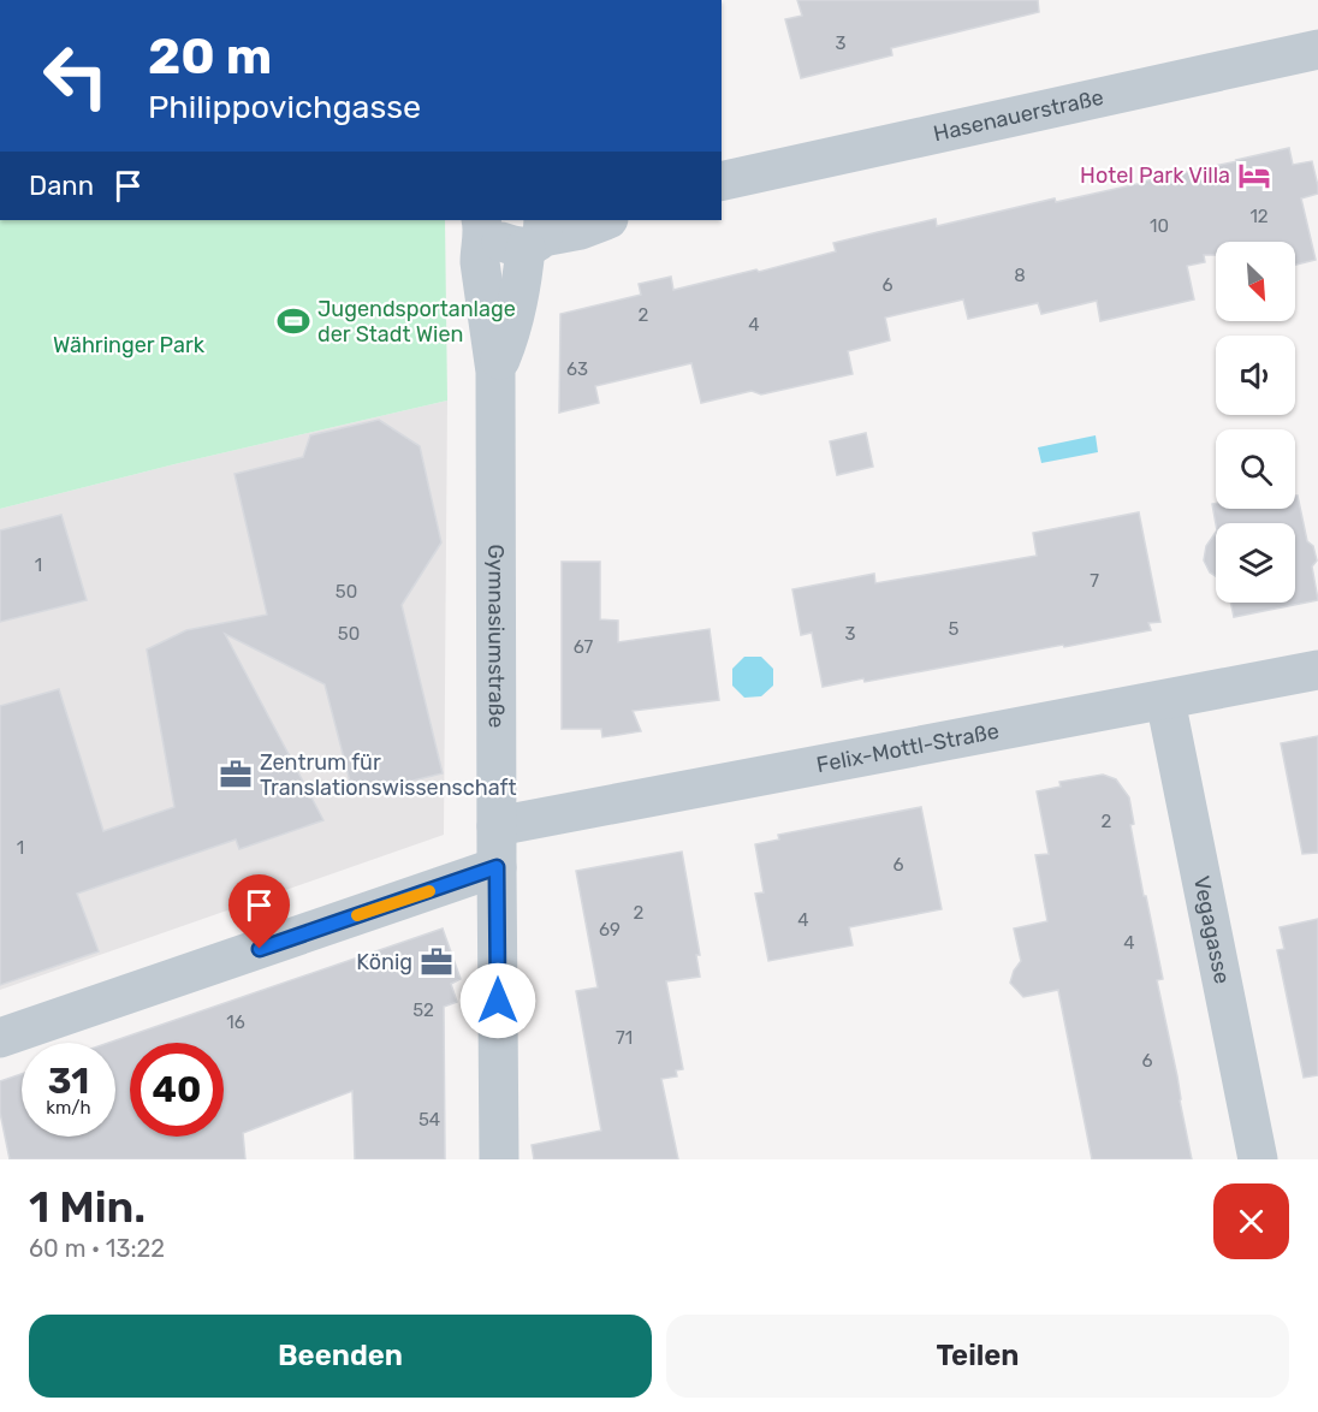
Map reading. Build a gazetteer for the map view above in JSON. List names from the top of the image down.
{
  "streets": {
    "street": [
      "Hasenauerstraße",
      "Gymnasiumstraße",
      "Felix-Mottl-Straße",
      "Vegagasse"
    ]
  },
  "crossings": [
    ["Gymnasiumstraße", "Felix-Mottl-Straße"],
    ["Felix-Mottl-Straße", "Vegagasse"]
  ],
  "parks": ["Währinger Park"],
  "places": {
    "hotel": ["Hotel Park Villa"],
    "sports": ["Jugendsportanlage der Stadt Wien"],
    "office": ["Zentrum für Translationswissenschaft", "König"]
  },
  "house_numbers": [
    "3",
    "12",
    "10",
    "8",
    "6",
    "2",
    "4",
    "63",
    "1",
    "7",
    "50",
    "5",
    "50",
    "3",
    "67",
    "2",
    "1",
    "6",
    "2",
    "4",
    "69",
    "4",
    "52",
    "16",
    "71",
    "6",
    "54"
  ],
  "north": "bottom right",
  "page": {
    "turn": ["20 m", "Philippovichgasse"],
    "then": "Dann",
    "speed": "31 km/h",
    "limit": "40",
    "heading": ["1 Min.", "60 m · 13:22"],
    "buttons": ["Beenden", "Teilen"]
  }
}
